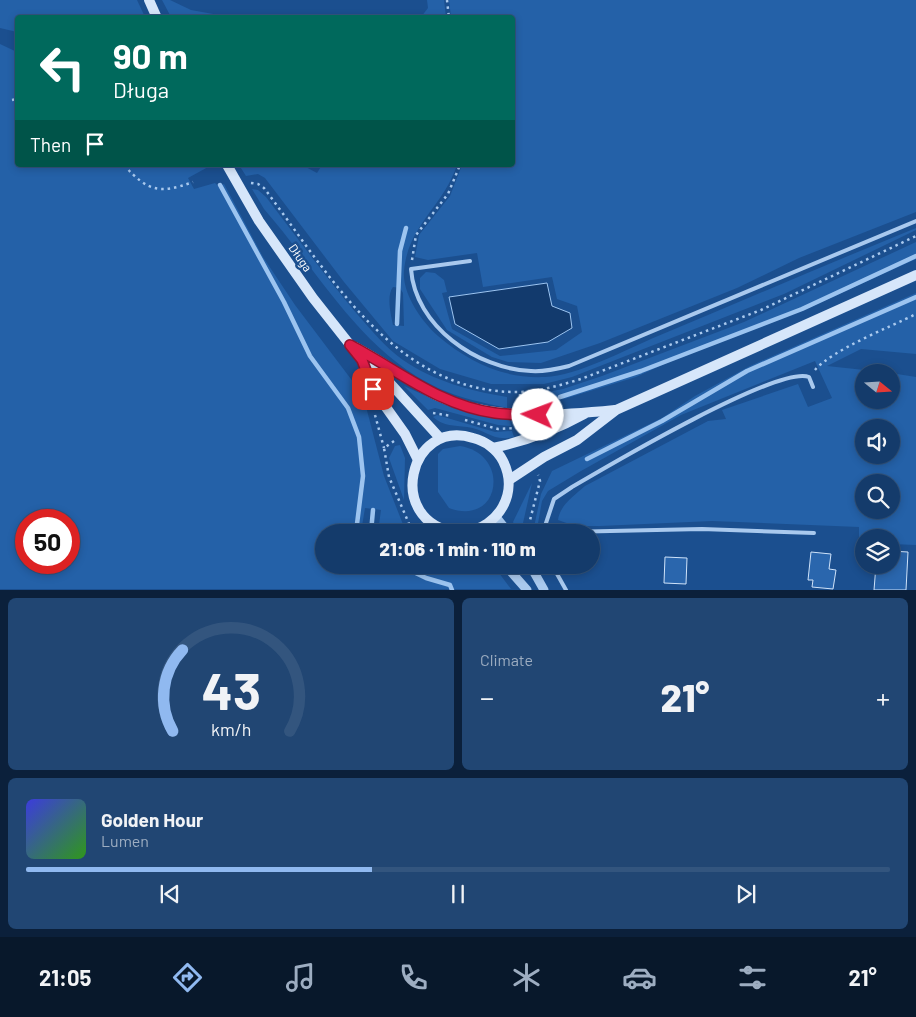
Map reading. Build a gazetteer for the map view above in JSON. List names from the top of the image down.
{
  "streets": {
    "main road": ["Długa"]
  },
  "north": "right",
  "page": {
    "turn": ["90 m", "Długa"],
    "then": "Then",
    "limit": "50",
    "trip": "21:06 · 1 min · 110 m",
    "tile": "Climate",
    "heat": ["−", "21°", "+"],
    "song": ["Golden Hour", "Lumen"],
    "tabs": ["21:05", "21°"],
    "gauge": ["43", "km/h"]
  }
}
